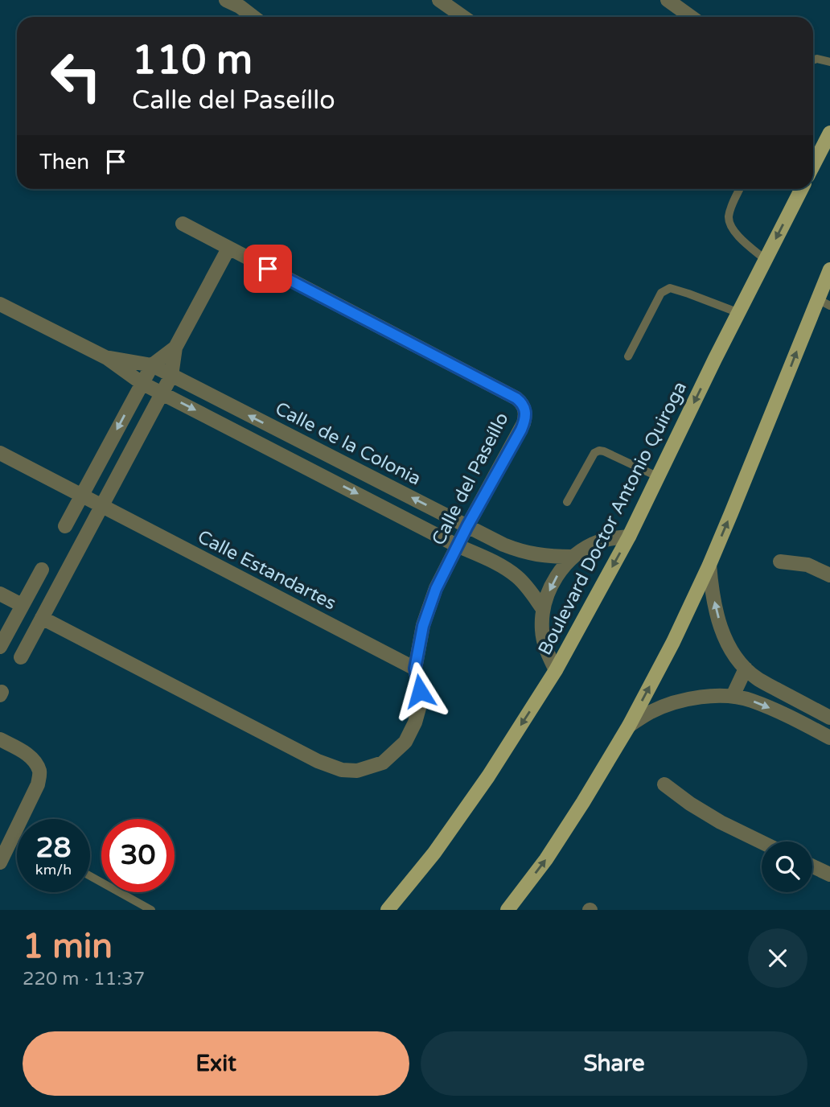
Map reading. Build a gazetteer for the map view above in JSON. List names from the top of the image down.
{
  "streets": {
    "main road": ["Boulevard Doctor Antonio Quiroga"],
    "street": ["Calle de la Colonia", "Calle del Paseíllo", "Calle Estandartes"]
  },
  "crossings": [
    ["Calle de la Colonia", "Calle del Paseíllo"],
    ["Calle del Paseíllo", "Calle Estandartes"]
  ],
  "page": {
    "turn": ["110 m", "Calle del Paseíllo"],
    "then": "Then",
    "speed": "28 km/h",
    "limit": "30",
    "heading": ["1 min", "220 m · 11:37"],
    "buttons": ["Exit", "Share"]
  }
}
